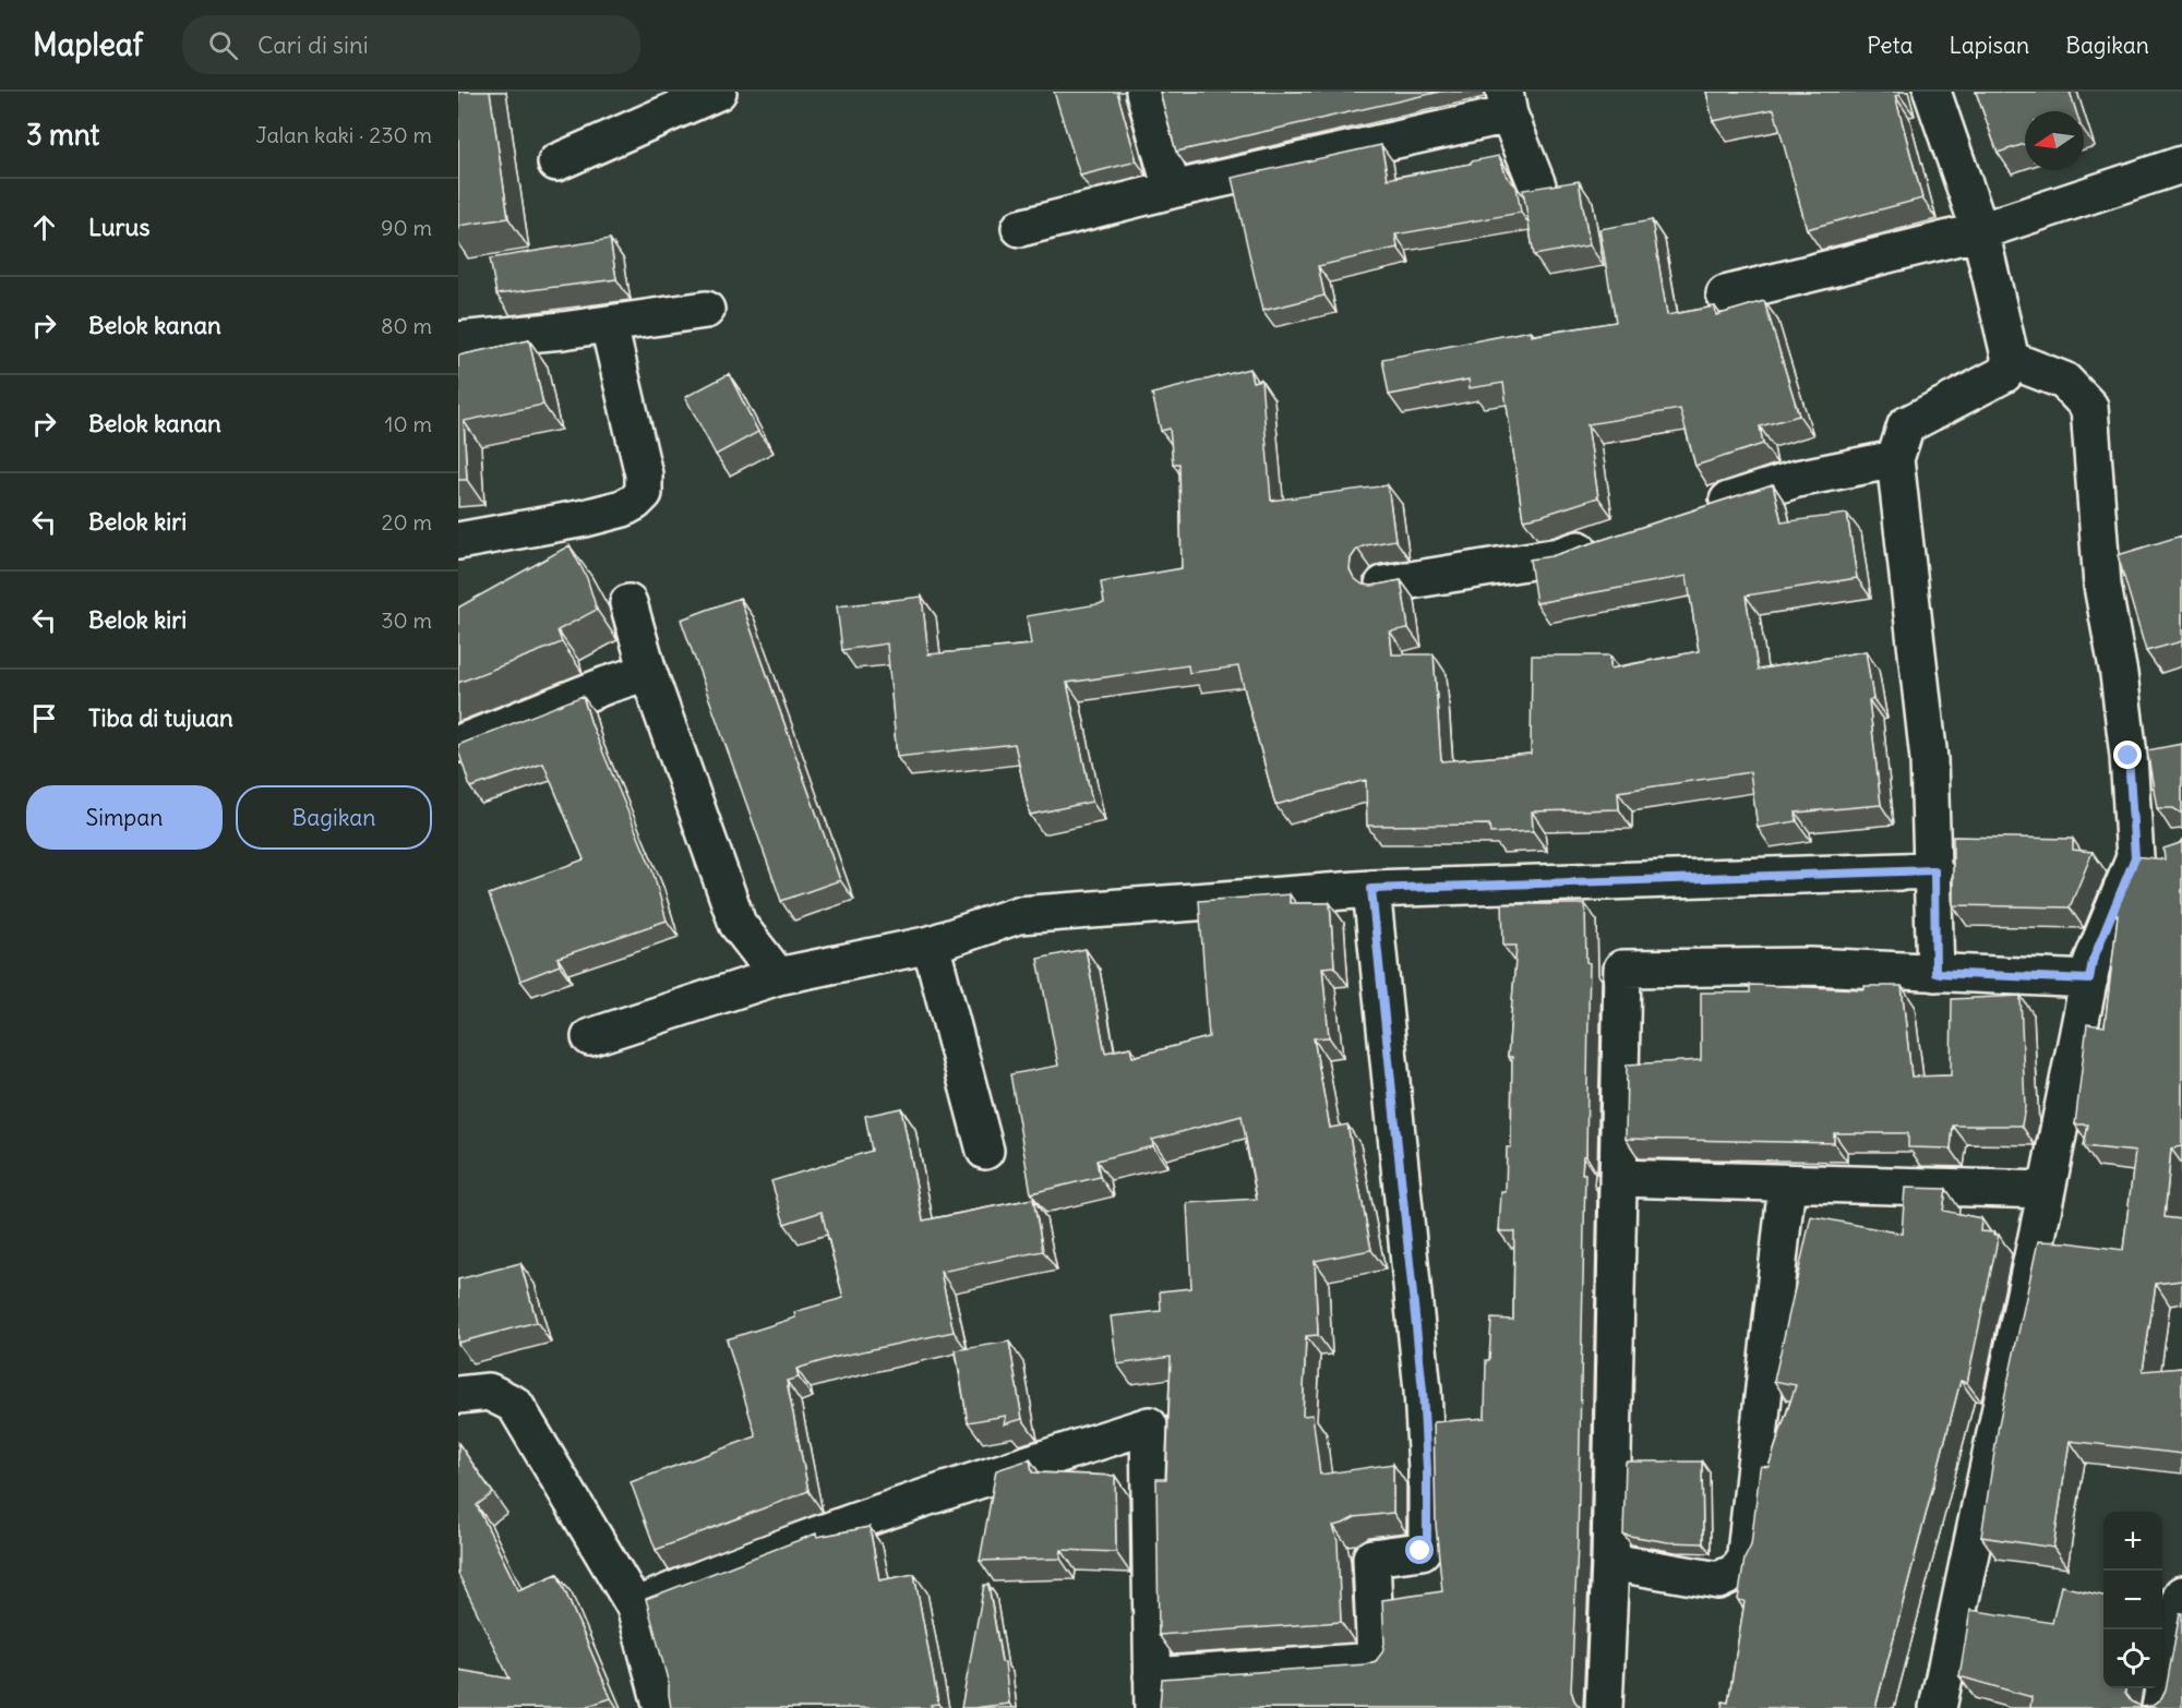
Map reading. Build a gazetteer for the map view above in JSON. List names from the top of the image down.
{
  "north": "left",
  "page": {
    "header": "Mapleaf",
    "search": "Cari di sini",
    "nav": ["Peta", "Lapisan", "Bagikan"],
    "heading": ["3 mnt", "Jalan kaki · 230 m"],
    "list": [
      ["Lurus", "90 m"],
      ["Belok kanan", "80 m"],
      ["Belok kanan", "10 m"],
      ["Belok kiri", "20 m"],
      ["Belok kiri", "30 m"],
      "Tiba di tujuan"
    ],
    "buttons": ["Simpan", "Bagikan"],
    "map_buttons": ["+", "−"]
  }
}
